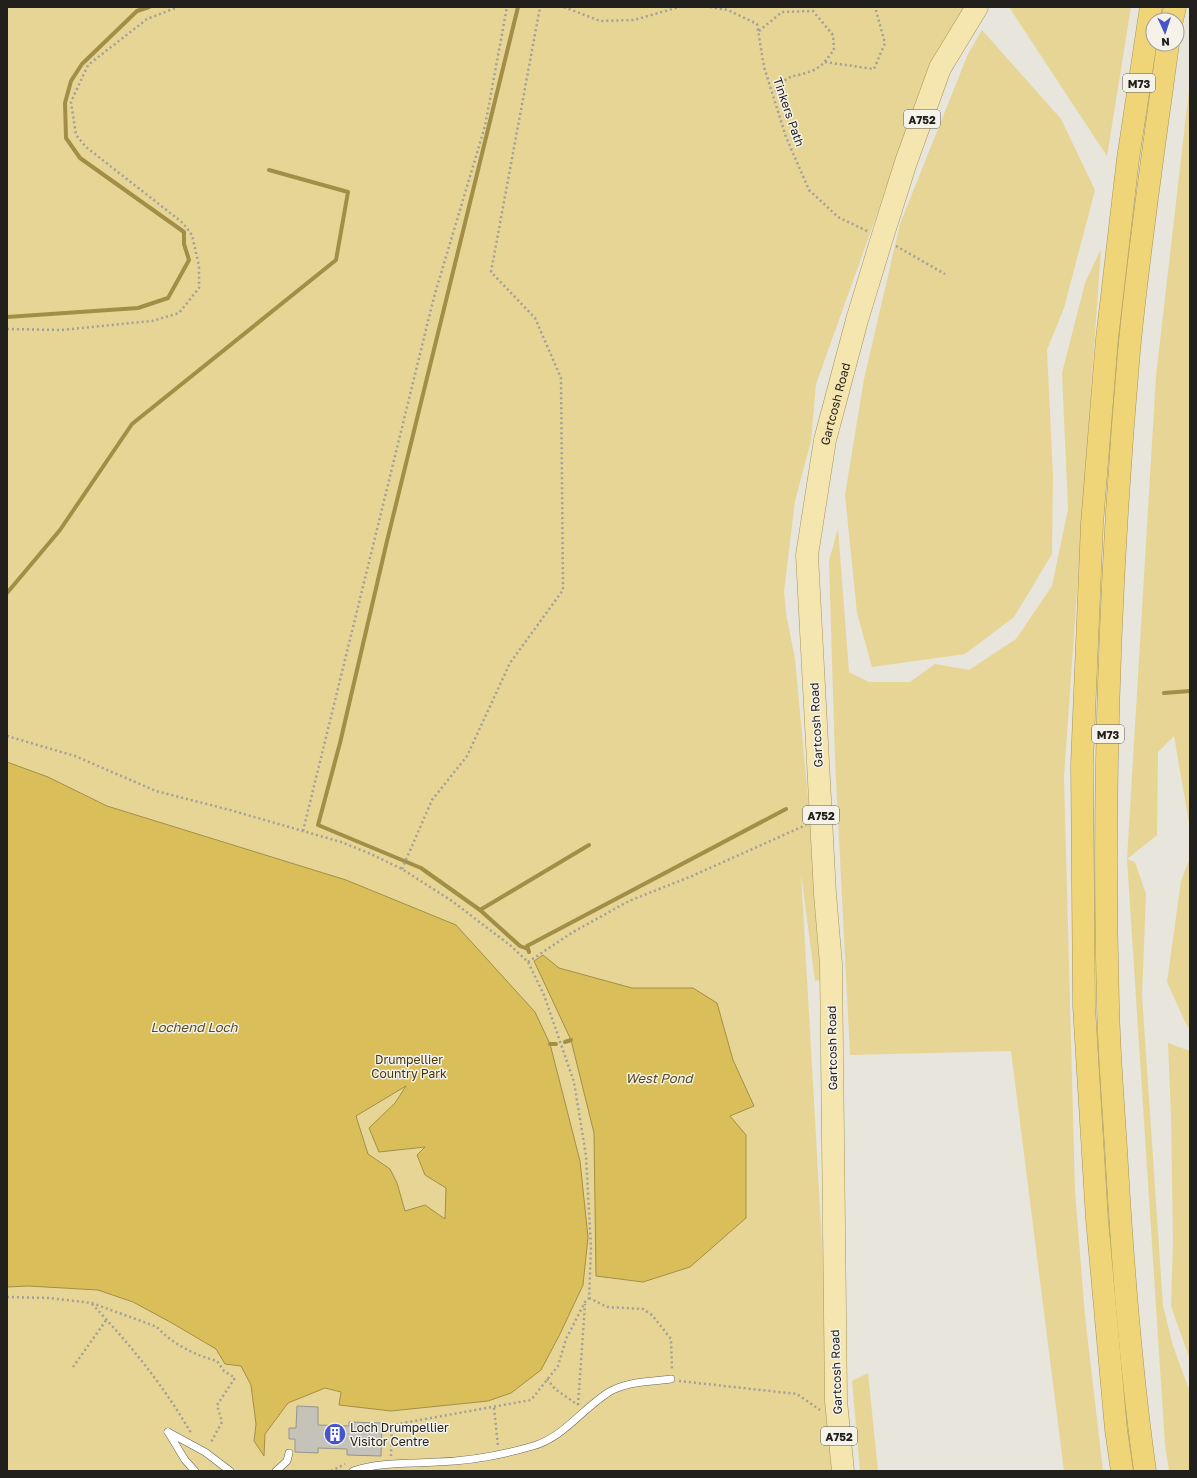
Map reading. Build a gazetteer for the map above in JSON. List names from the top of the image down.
{
  "streets": {
    "highway": ["M73"],
    "main road": ["A752", "Gartcosh Road"],
    "path": ["Tinkers Path"]
  },
  "water": ["Lochend Loch", "West Pond"],
  "parks": ["Drumpellier Country Park"],
  "places": {
    "building": ["Loch Drumpellier Visitor Centre"]
  },
  "north": "bottom"
}
